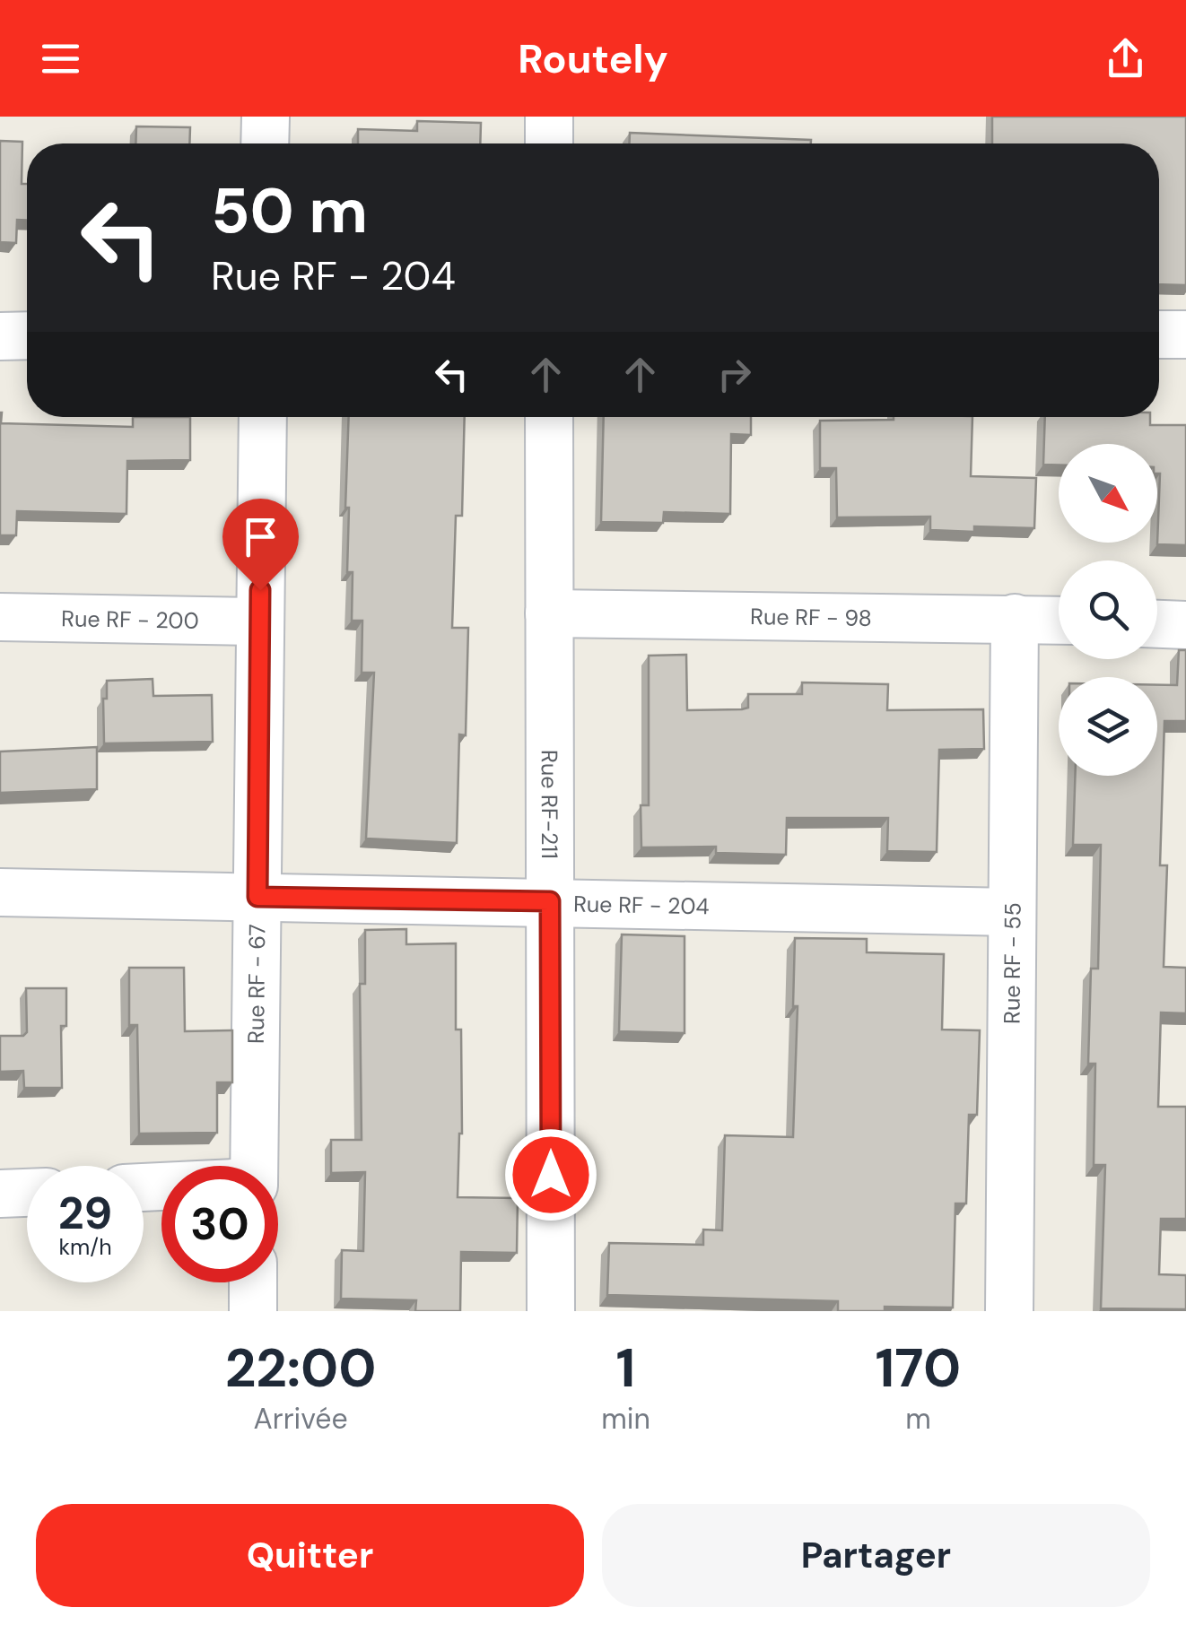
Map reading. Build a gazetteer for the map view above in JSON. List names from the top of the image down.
{
  "streets": {
    "street": [
      "Rue RF - 98",
      "Rue RF - 200",
      "Rue RF-211",
      "Rue RF - 204",
      "Rue RF - 55",
      "Rue RF - 67"
    ]
  },
  "crossings": [
    ["Rue RF - 98", "Rue RF-211"],
    ["Rue RF - 98", "Rue RF - 55"],
    ["Rue RF - 200", "Rue RF - 67"],
    ["Rue RF-211", "Rue RF - 204"],
    ["Rue RF - 204", "Rue RF - 55"],
    ["Rue RF - 204", "Rue RF - 67"]
  ],
  "north": "bottom right",
  "page": {
    "header": "Routely",
    "turn": ["50 m", "Rue RF - 204"],
    "speed": "29 km/h",
    "limit": "30",
    "eta": [
      "22:00",
      "Arrivée",
      "1",
      "min",
      "170",
      "m"
    ],
    "buttons": ["Quitter", "Partager"]
  }
}
